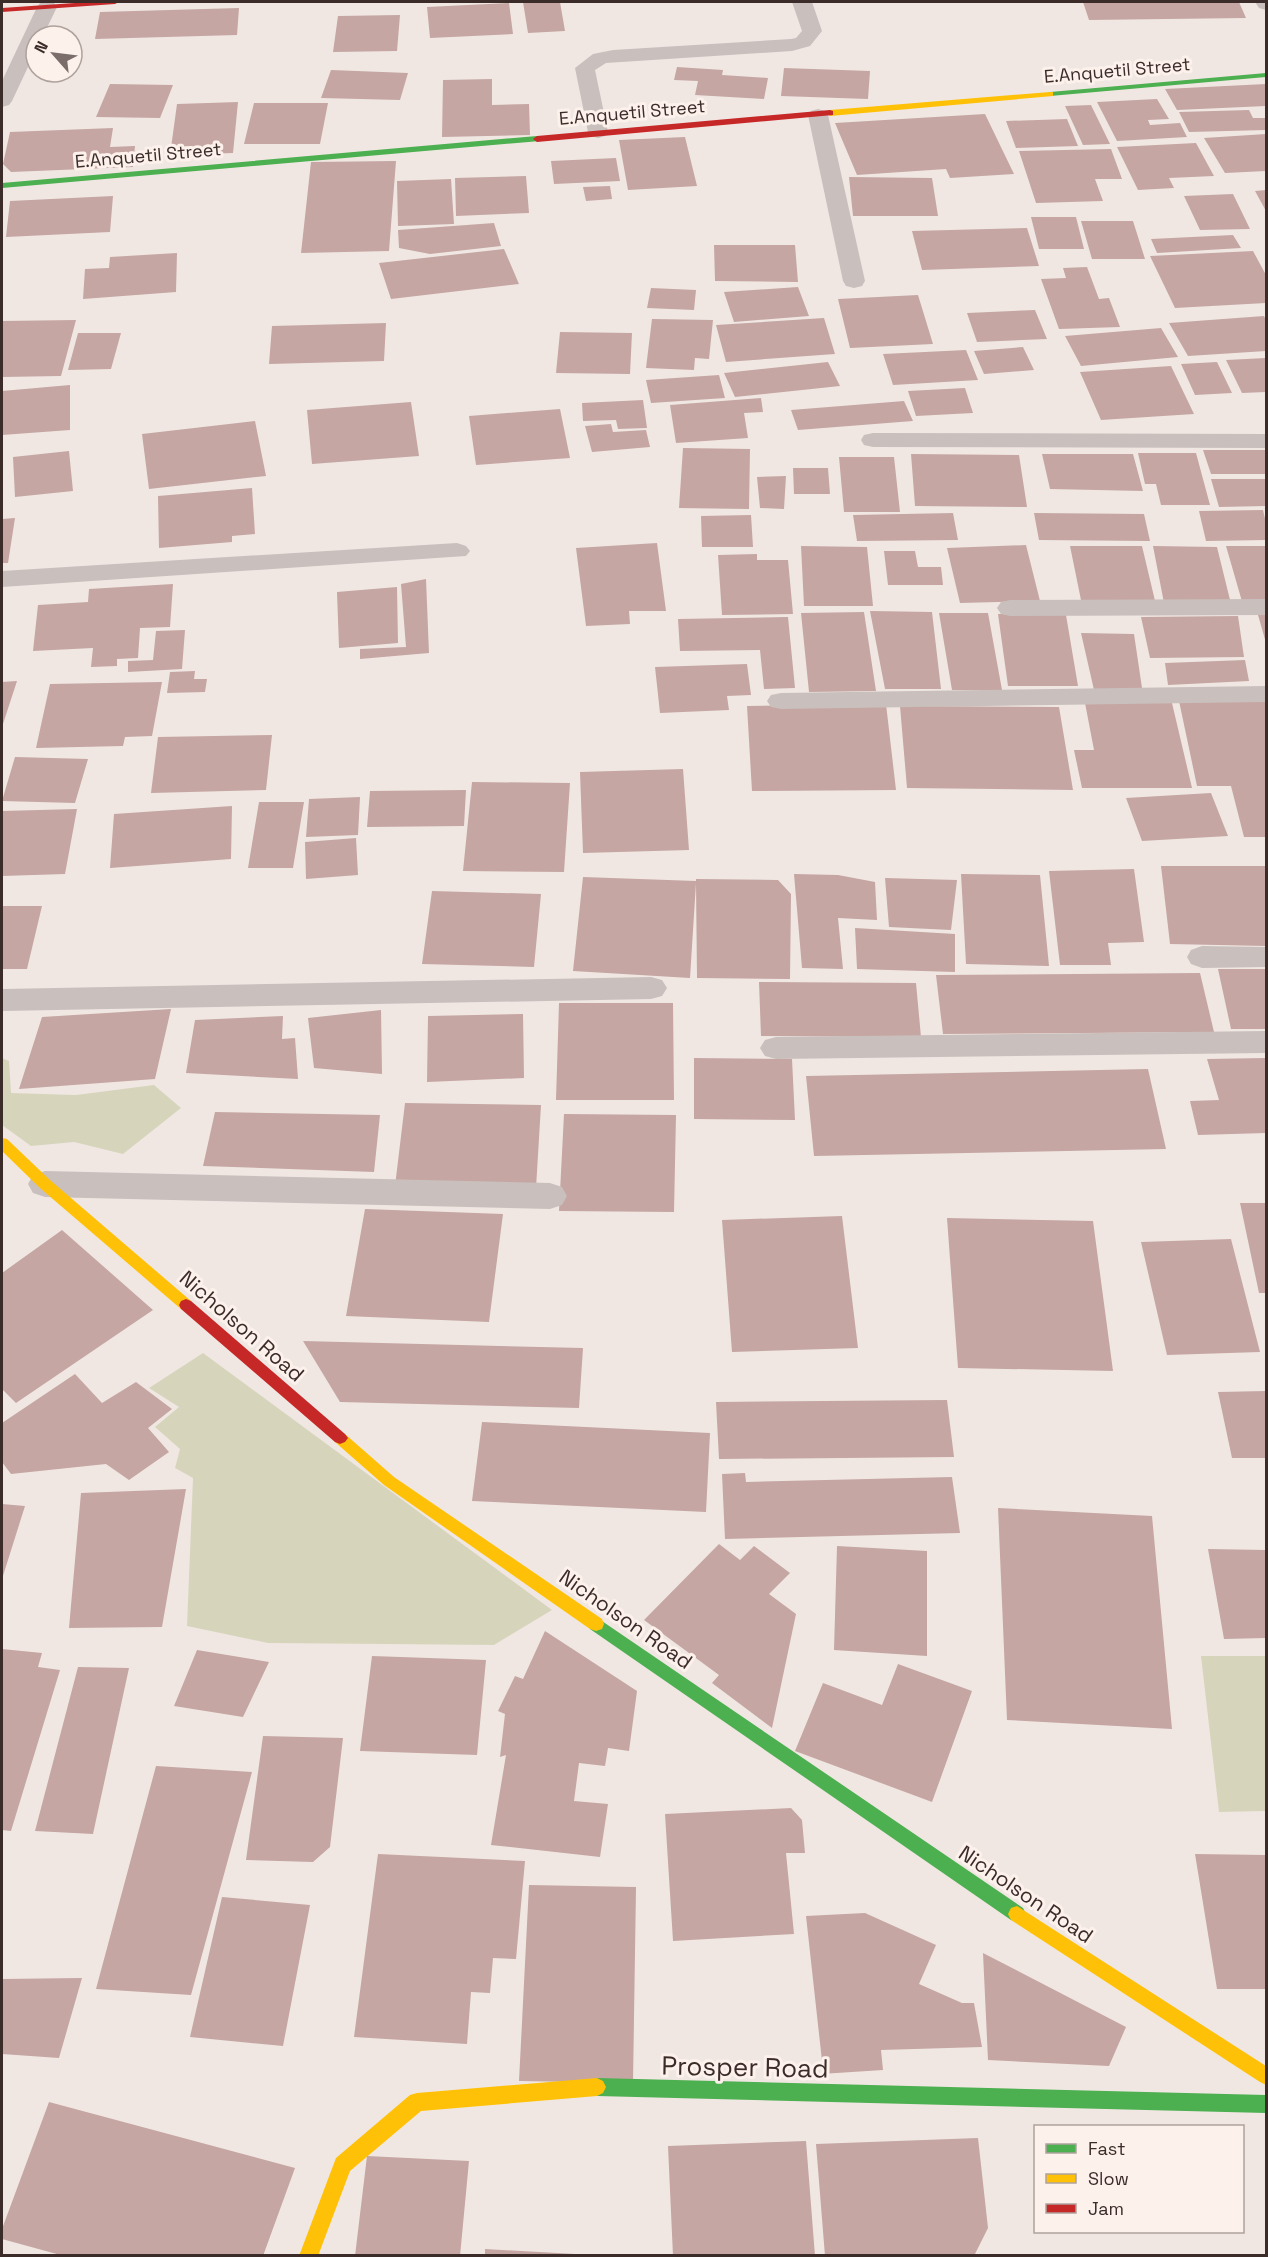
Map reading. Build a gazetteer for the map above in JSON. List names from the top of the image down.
{
  "streets": {
    "street": ["E.Anquetil Street", "Nicholson Road", "Prosper Road"]
  },
  "legend": ["Fast", "Slow", "Jam"],
  "north": "top left"
}
